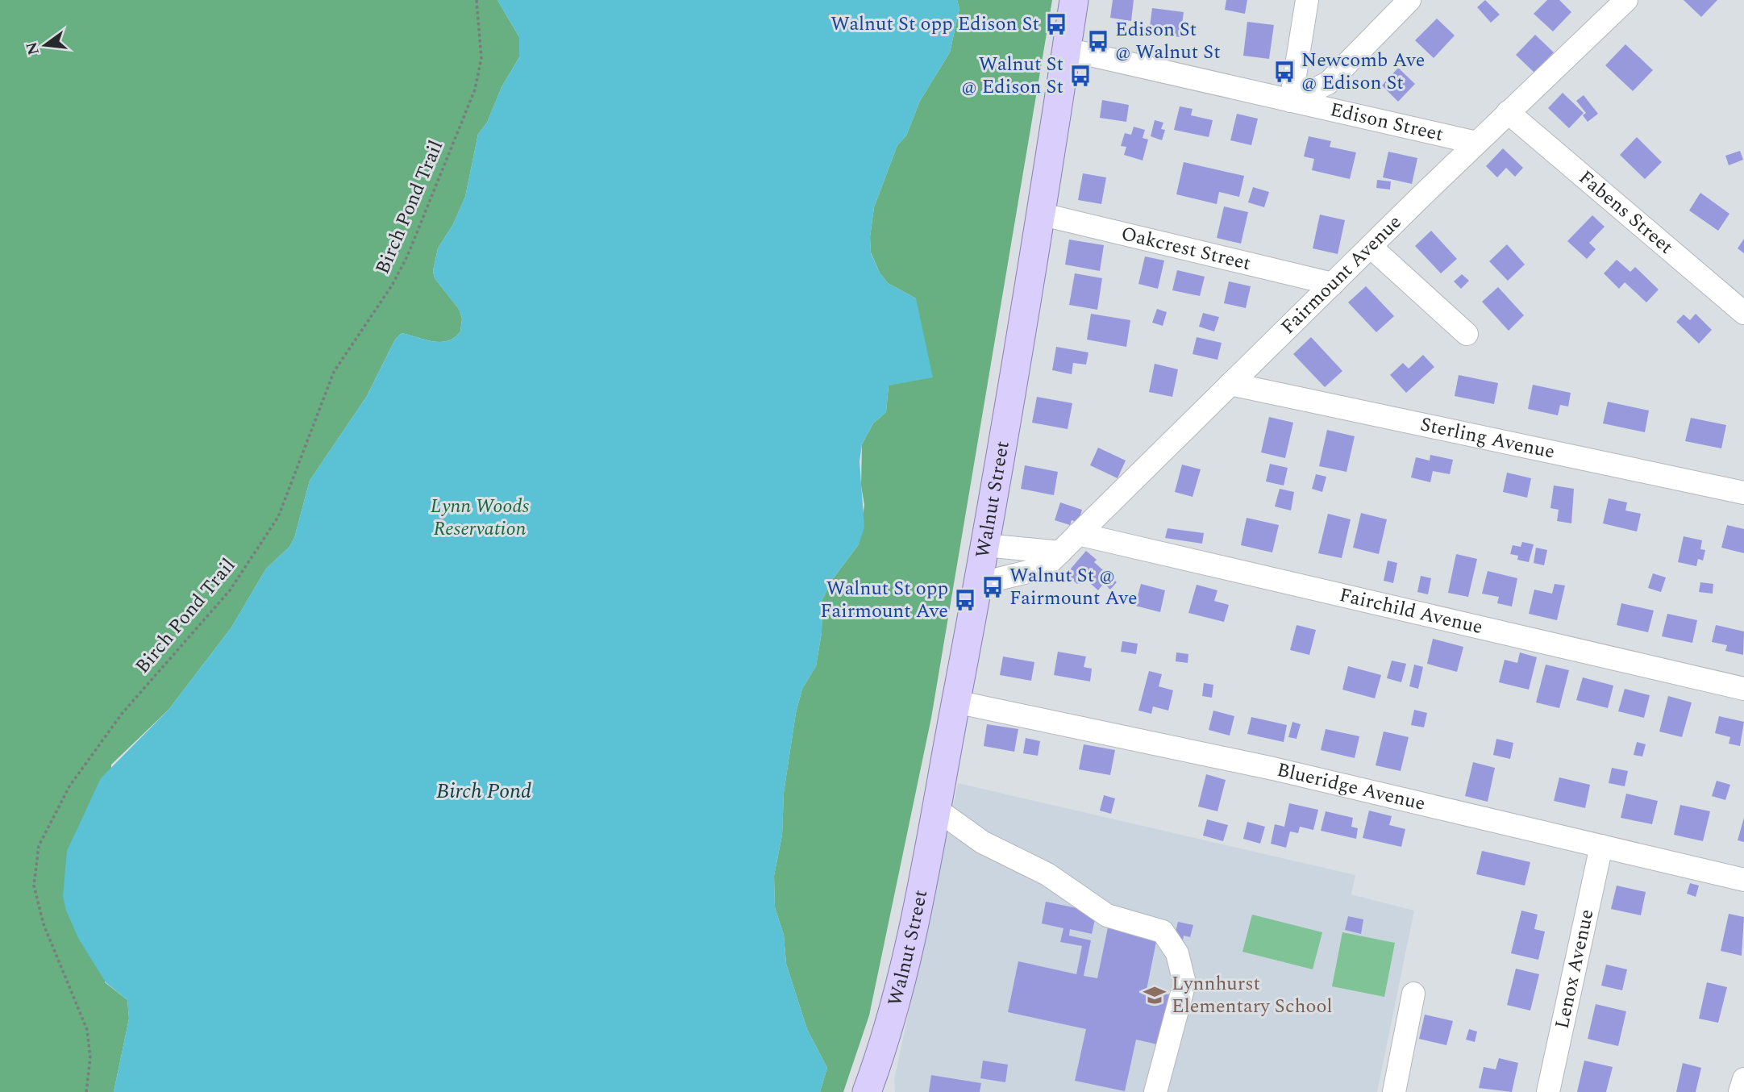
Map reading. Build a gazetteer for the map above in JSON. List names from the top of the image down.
{
  "streets": {
    "main road": ["Walnut Street"],
    "street": [
      "Edison Street",
      "Fabens Street",
      "Oakcrest Street",
      "Fairmount Avenue",
      "Sterling Avenue",
      "Fairchild Avenue",
      "Blueridge Avenue",
      "Lenox Avenue"
    ],
    "path": ["Birch Pond Trail"]
  },
  "crossings": [
    ["Edison Street", "Fairmount Avenue"],
    ["Edison Street", "Walnut Street"],
    ["Fabens Street", "Fairmount Avenue"],
    ["Oakcrest Street", "Fairmount Avenue"],
    ["Oakcrest Street", "Walnut Street"],
    ["Fairmount Avenue", "Sterling Avenue"],
    ["Fairmount Avenue", "Walnut Street"],
    ["Fairmount Avenue", "Fairchild Avenue"],
    ["Walnut Street", "Blueridge Avenue"],
    ["Blueridge Avenue", "Lenox Avenue"]
  ],
  "water": ["Birch Pond"],
  "parks": ["Lynn Woods Reservation"],
  "places": {
    "bus stop": [
      "Walnut St opp Edison St",
      "Edison St @ Walnut St",
      "Newcomb Ave @ Edison St",
      "Walnut St @ Edison St",
      "Walnut St @ Fairmount Ave",
      "Walnut St opp Fairmount Ave"
    ],
    "school or university": ["Lynnhurst Elementary School"]
  },
  "north": "left"
}
